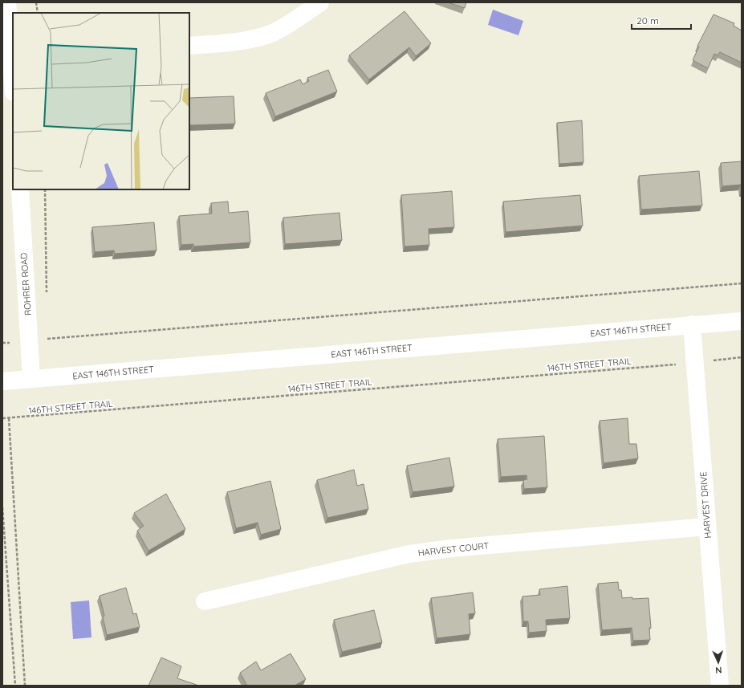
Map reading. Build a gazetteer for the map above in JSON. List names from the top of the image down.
{
  "streets": {
    "street": [
      "ROHRER ROAD",
      "EAST 146TH STREET",
      "HARVEST DRIVE",
      "HARVEST COURT"
    ],
    "path": ["146TH STREET TRAIL"]
  },
  "crossings": [
    ["ROHRER ROAD", "EAST 146TH STREET"],
    ["EAST 146TH STREET", "HARVEST DRIVE"],
    ["HARVEST DRIVE", "HARVEST COURT"]
  ],
  "scale_bar": "20 m",
  "north": "bottom"
}
